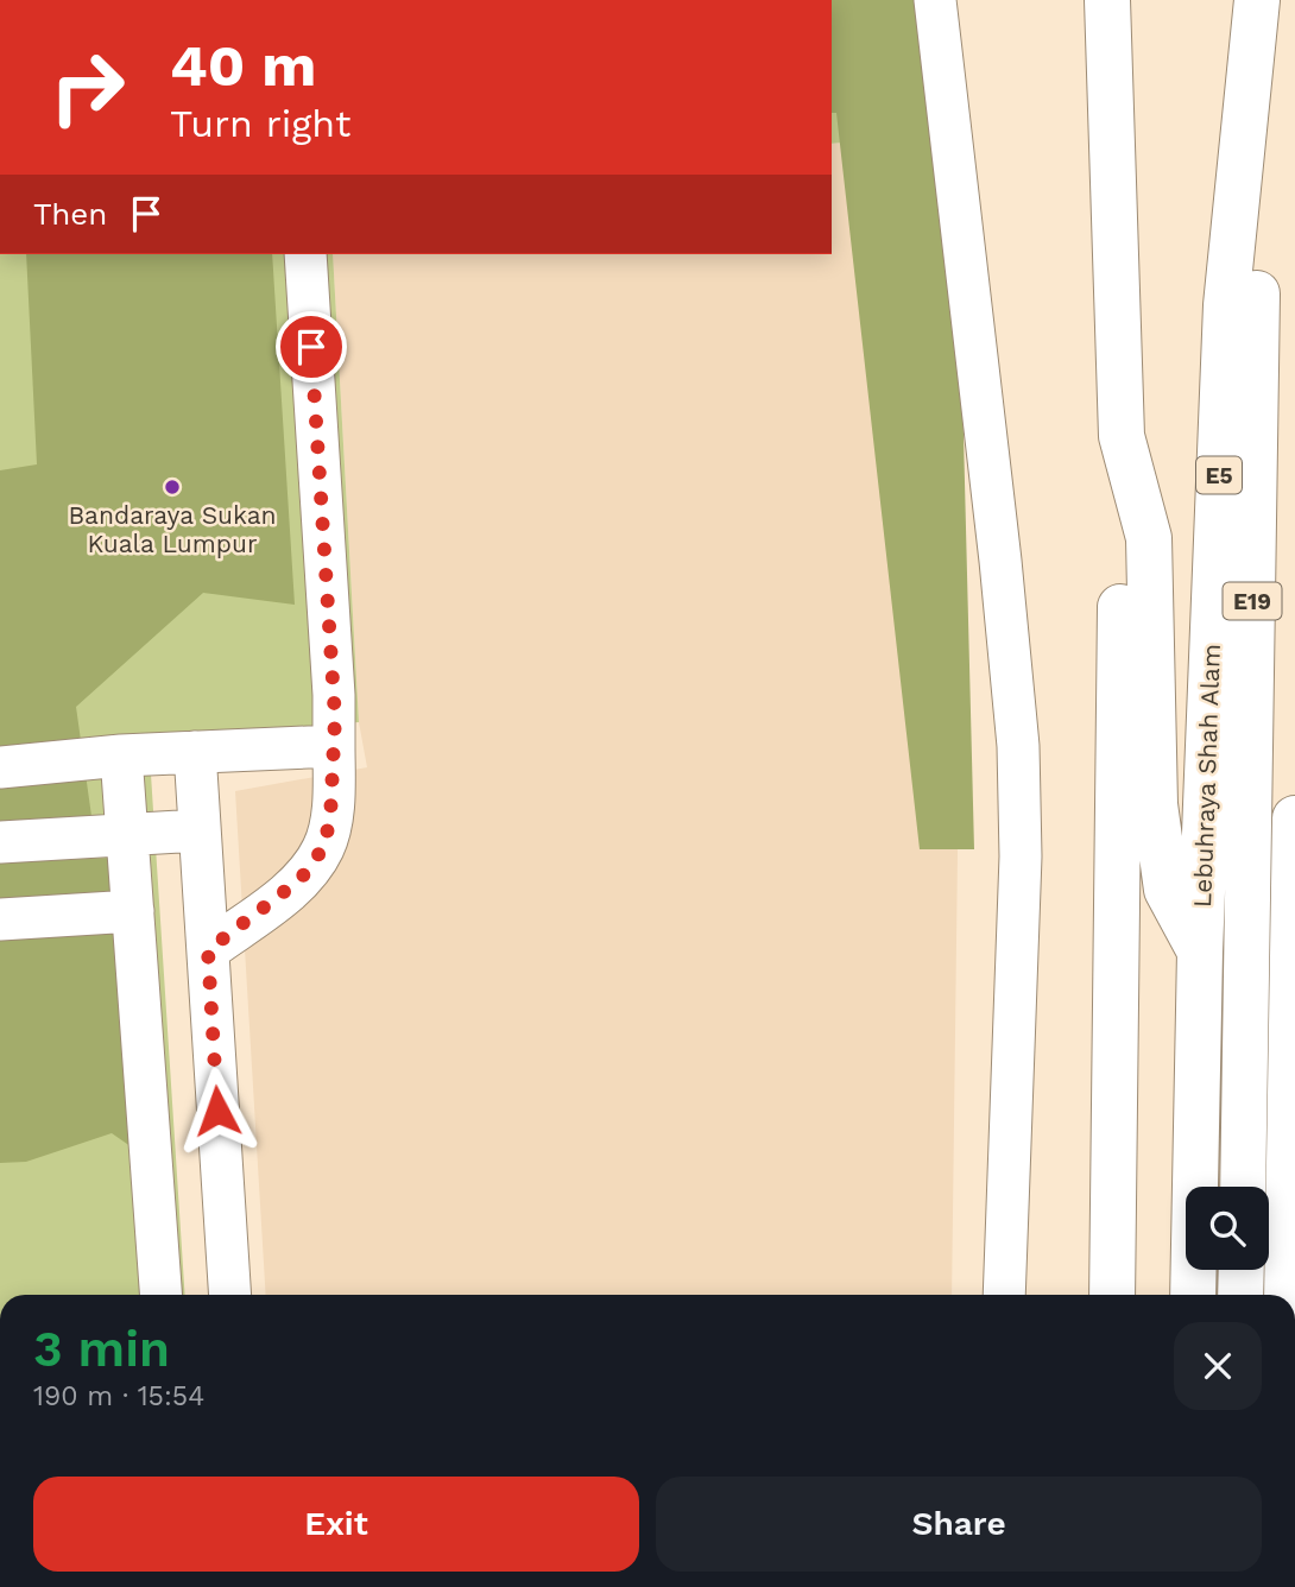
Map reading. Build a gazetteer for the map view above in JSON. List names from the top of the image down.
{
  "streets": {
    "highway": ["E5", "E19", "Lebuhraya Shah Alam"]
  },
  "crossings": [
    ["E19", "Lebuhraya Shah Alam"]
  ],
  "places": ["Bandaraya Sukan Kuala Lumpur"],
  "page": {
    "turn": ["40 m", "Turn right"],
    "then": "Then",
    "heading": ["3 min", "190 m · 15:54"],
    "buttons": ["Exit", "Share"]
  }
}
